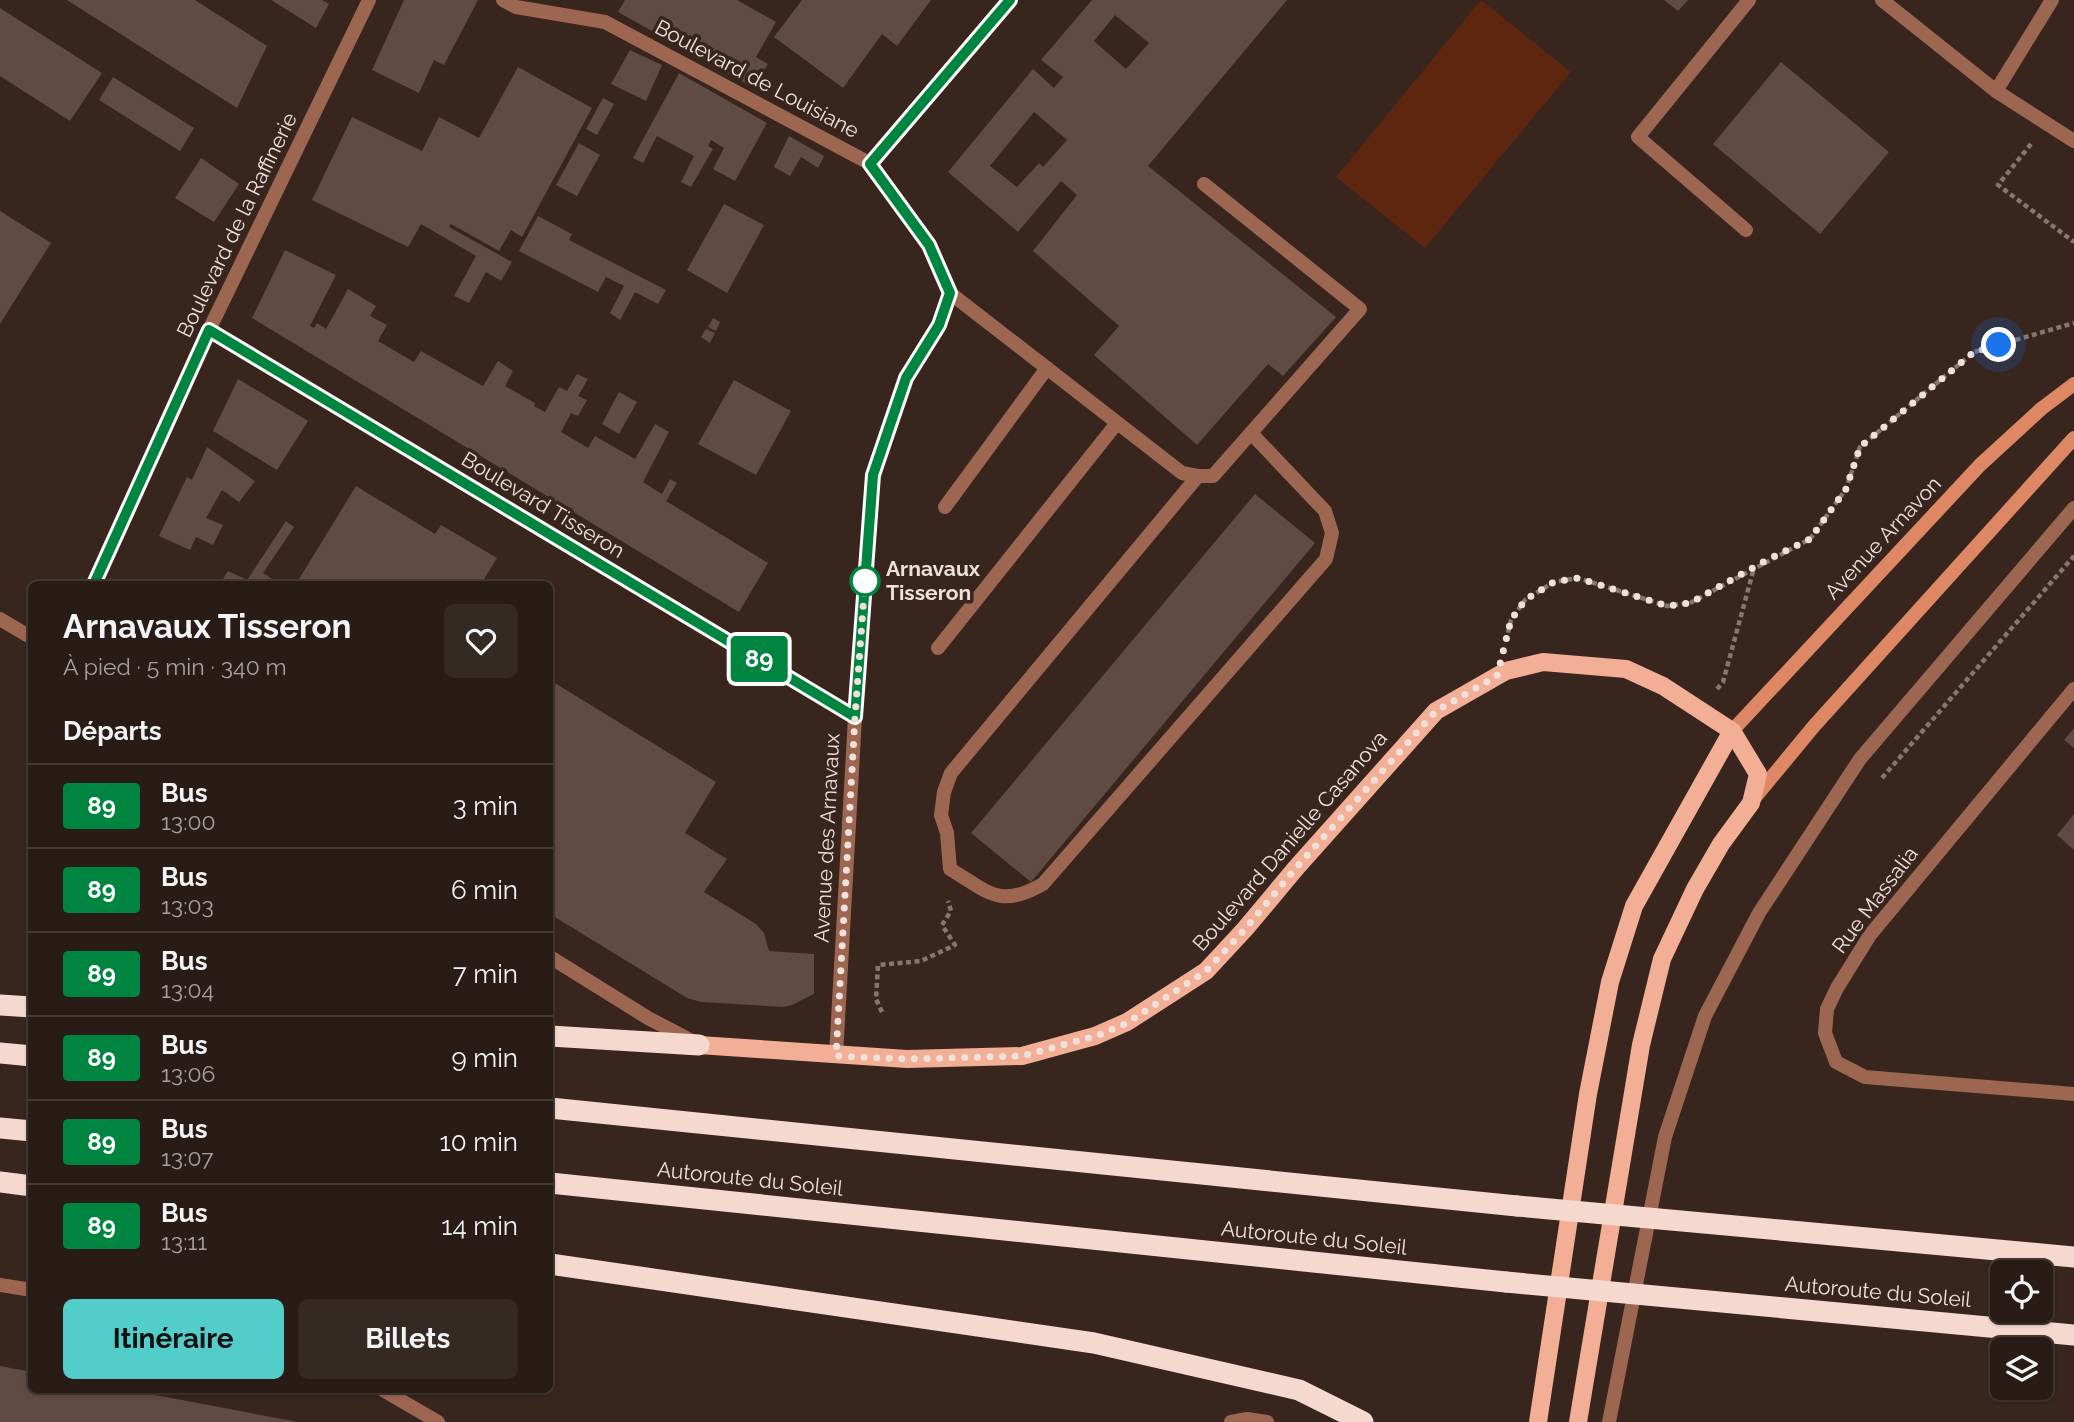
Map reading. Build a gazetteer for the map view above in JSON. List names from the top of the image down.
{
  "streets": {
    "highway": ["Autoroute du Soleil"],
    "main road": ["Avenue Arnavon", "Boulevard Danielle Casanova"],
    "street": [
      "Boulevard de Louisiane",
      "Boulevard de la Raffinerie",
      "Boulevard Tisseron",
      "Avenue des Arnavaux",
      "Rue Massalia"
    ]
  },
  "crossings": [
    ["Boulevard de la Raffinerie", "Boulevard Tisseron"],
    ["Boulevard Tisseron", "Avenue des Arnavaux"],
    ["Avenue Arnavon", "Boulevard Danielle Casanova"],
    ["Avenue des Arnavaux", "Boulevard Danielle Casanova"]
  ],
  "places": ["Arnavaux Tisseron"],
  "lines": ["bus line 89"],
  "page": {
    "on_map": "89",
    "heading": [
      ["Arnavaux Tisseron", "À pied · 5 min · 340 m"],
      "Départs"
    ],
    "list": [
      {
        "mark": "89",
        "name": "Bus",
        "note": "13:00",
        "value": "3 min"
      },
      {
        "mark": "89",
        "name": "Bus",
        "note": "13:03",
        "value": "6 min"
      },
      {
        "mark": "89",
        "name": "Bus",
        "note": "13:04",
        "value": "7 min"
      },
      {
        "mark": "89",
        "name": "Bus",
        "note": "13:06",
        "value": "9 min"
      },
      {
        "mark": "89",
        "name": "Bus",
        "note": "13:07",
        "value": "10 min"
      },
      {
        "mark": "89",
        "name": "Bus",
        "note": "13:11",
        "value": "14 min"
      }
    ],
    "buttons": ["Itinéraire", "Billets"]
  }
}
